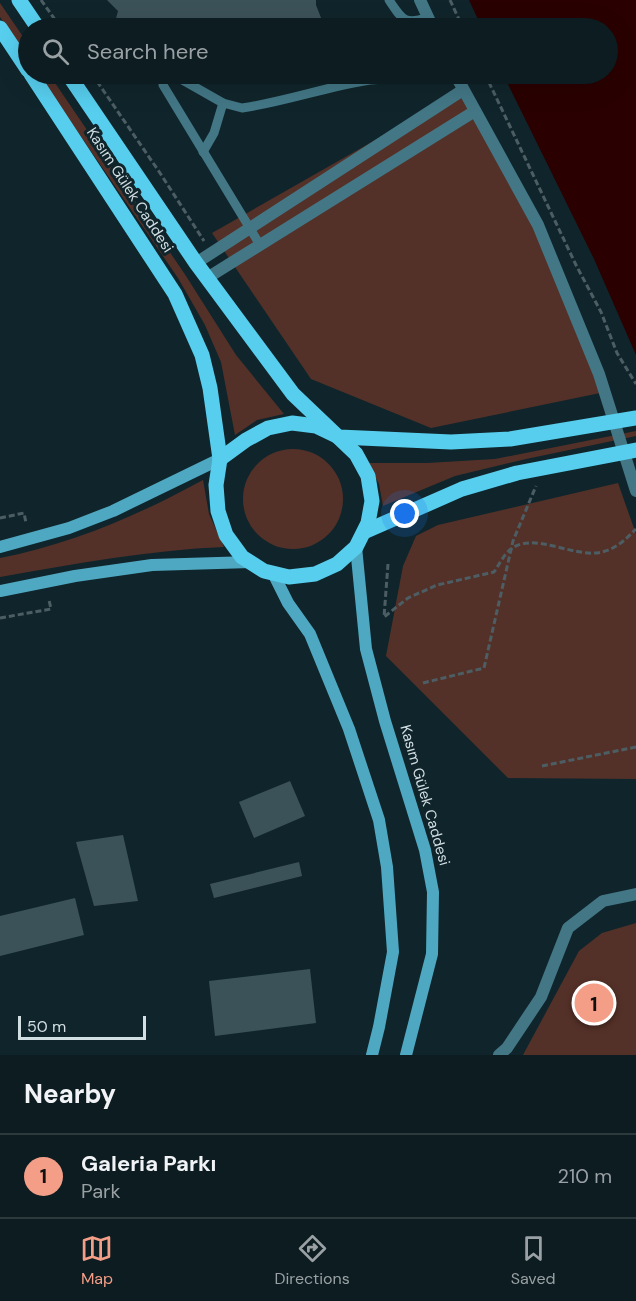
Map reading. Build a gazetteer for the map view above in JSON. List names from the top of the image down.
{
  "streets": {
    "main road": ["Kasım Gülek Caddesi"]
  },
  "scale_bar": "50 m",
  "page": {
    "search": "Search here",
    "pins": "1",
    "scale": "50 m",
    "heading": "Nearby",
    "list": [
      {
        "mark": "1",
        "name": "Galeria Parkı",
        "note": "Park",
        "value": "210 m"
      }
    ],
    "nav": ["Map", "Directions", "Saved"]
  }
}
